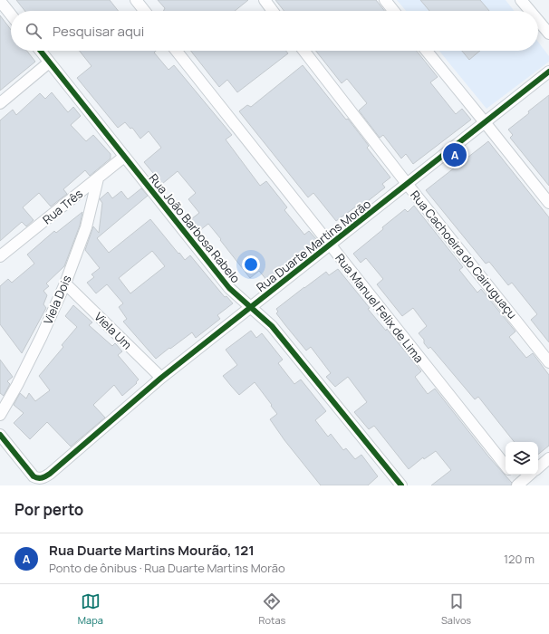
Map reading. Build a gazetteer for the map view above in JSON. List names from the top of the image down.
{
  "streets": {
    "street": [
      "Rua Três",
      "Rua João Barbosa Rabelo",
      "Rua Duarte Martins Morão",
      "Rua Cachoeira do Cairuguaçu",
      "Viela Dois",
      "Rua Manuel Felix de Lima",
      "Viela Um"
    ]
  },
  "crossings": [
    ["Rua Três", "Rua João Barbosa Rabelo"],
    ["Rua Três", "Viela Dois"],
    ["Rua João Barbosa Rabelo", "Rua Duarte Martins Morão"],
    ["Rua Duarte Martins Morão", "Rua Cachoeira do Cairuguaçu"],
    ["Rua Duarte Martins Morão", "Rua Manuel Felix de Lima"],
    ["Rua Duarte Martins Morão", "Viela Um"],
    ["Viela Dois", "Viela Um"]
  ],
  "page": {
    "search": "Pesquisar aqui",
    "pins": "A",
    "heading": "Por perto",
    "list": [
      {
        "mark": "A",
        "name": "Rua Duarte Martins Mourão, 121",
        "note": "Ponto de ônibus · Rua Duarte Martins Morão",
        "value": "120 m"
      }
    ],
    "nav": ["Mapa", "Rotas", "Salvos"]
  }
}
